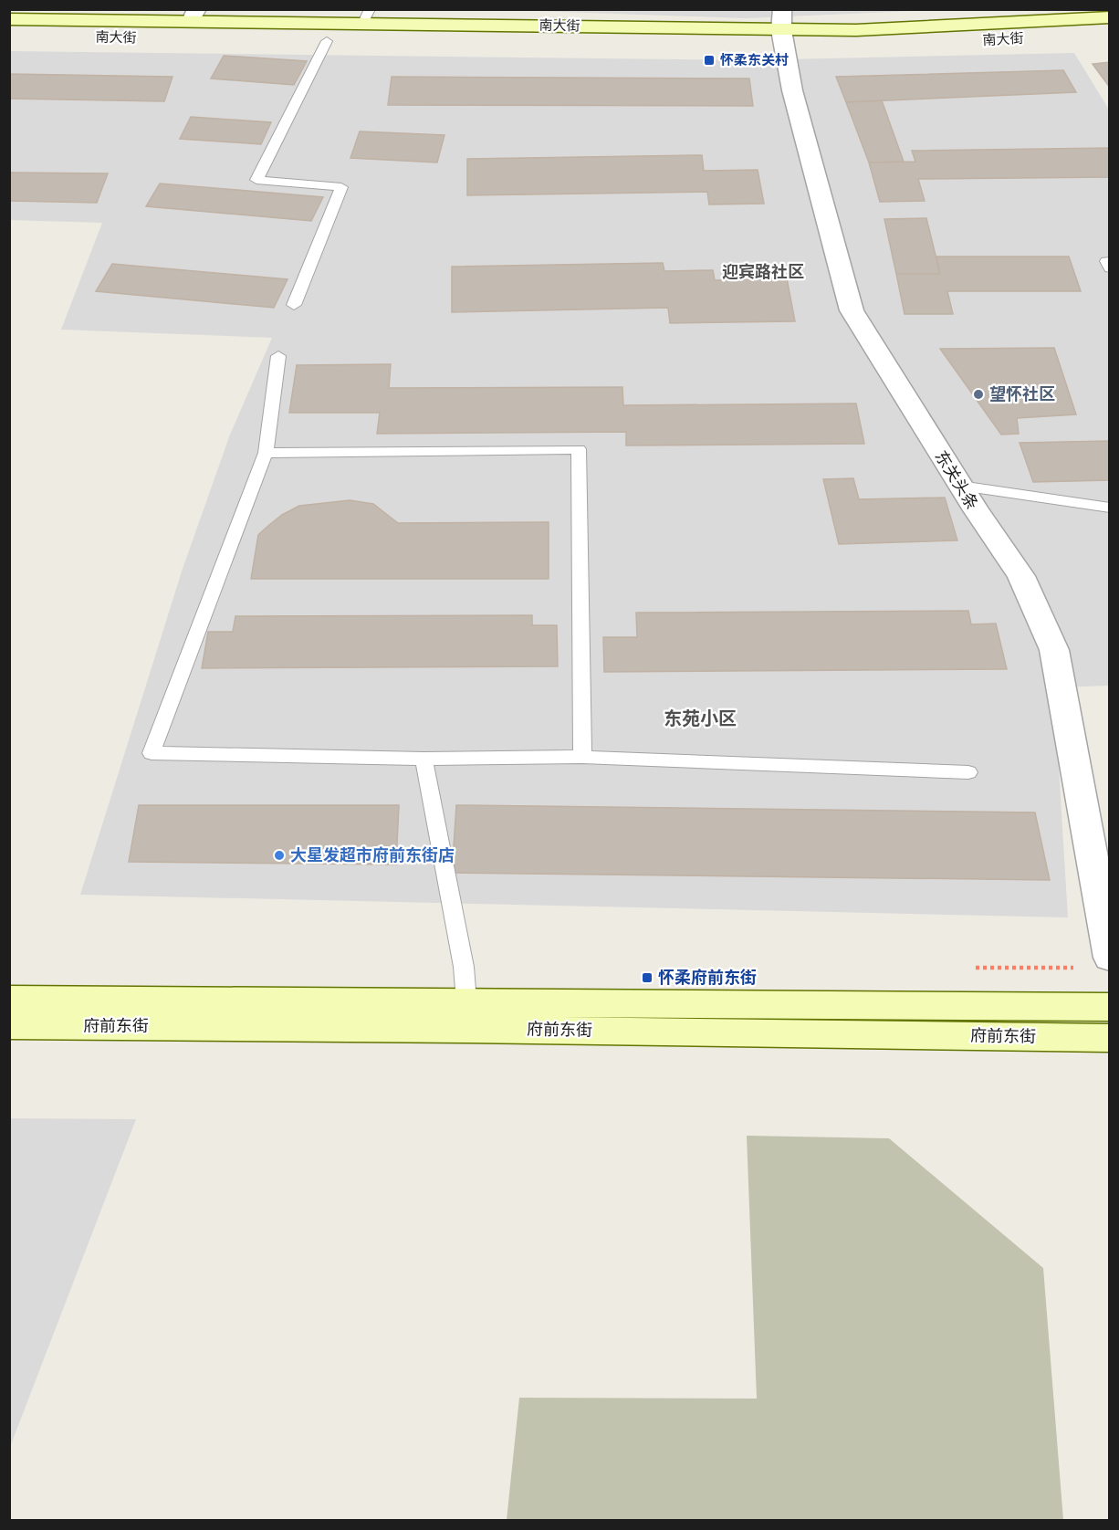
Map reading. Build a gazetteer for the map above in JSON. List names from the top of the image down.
{
  "streets": {
    "main road": ["南大街", "府前东街"],
    "street": ["东关头条"]
  },
  "crossings": [
    ["南大街", "东关头条"]
  ],
  "districts": ["迎宾路社区", "东苑小区"],
  "places": {
    "transit": ["怀柔东关村", "怀柔府前东街"],
    "other": ["望怀社区", "大星发超市府前东街店"]
  }
}
